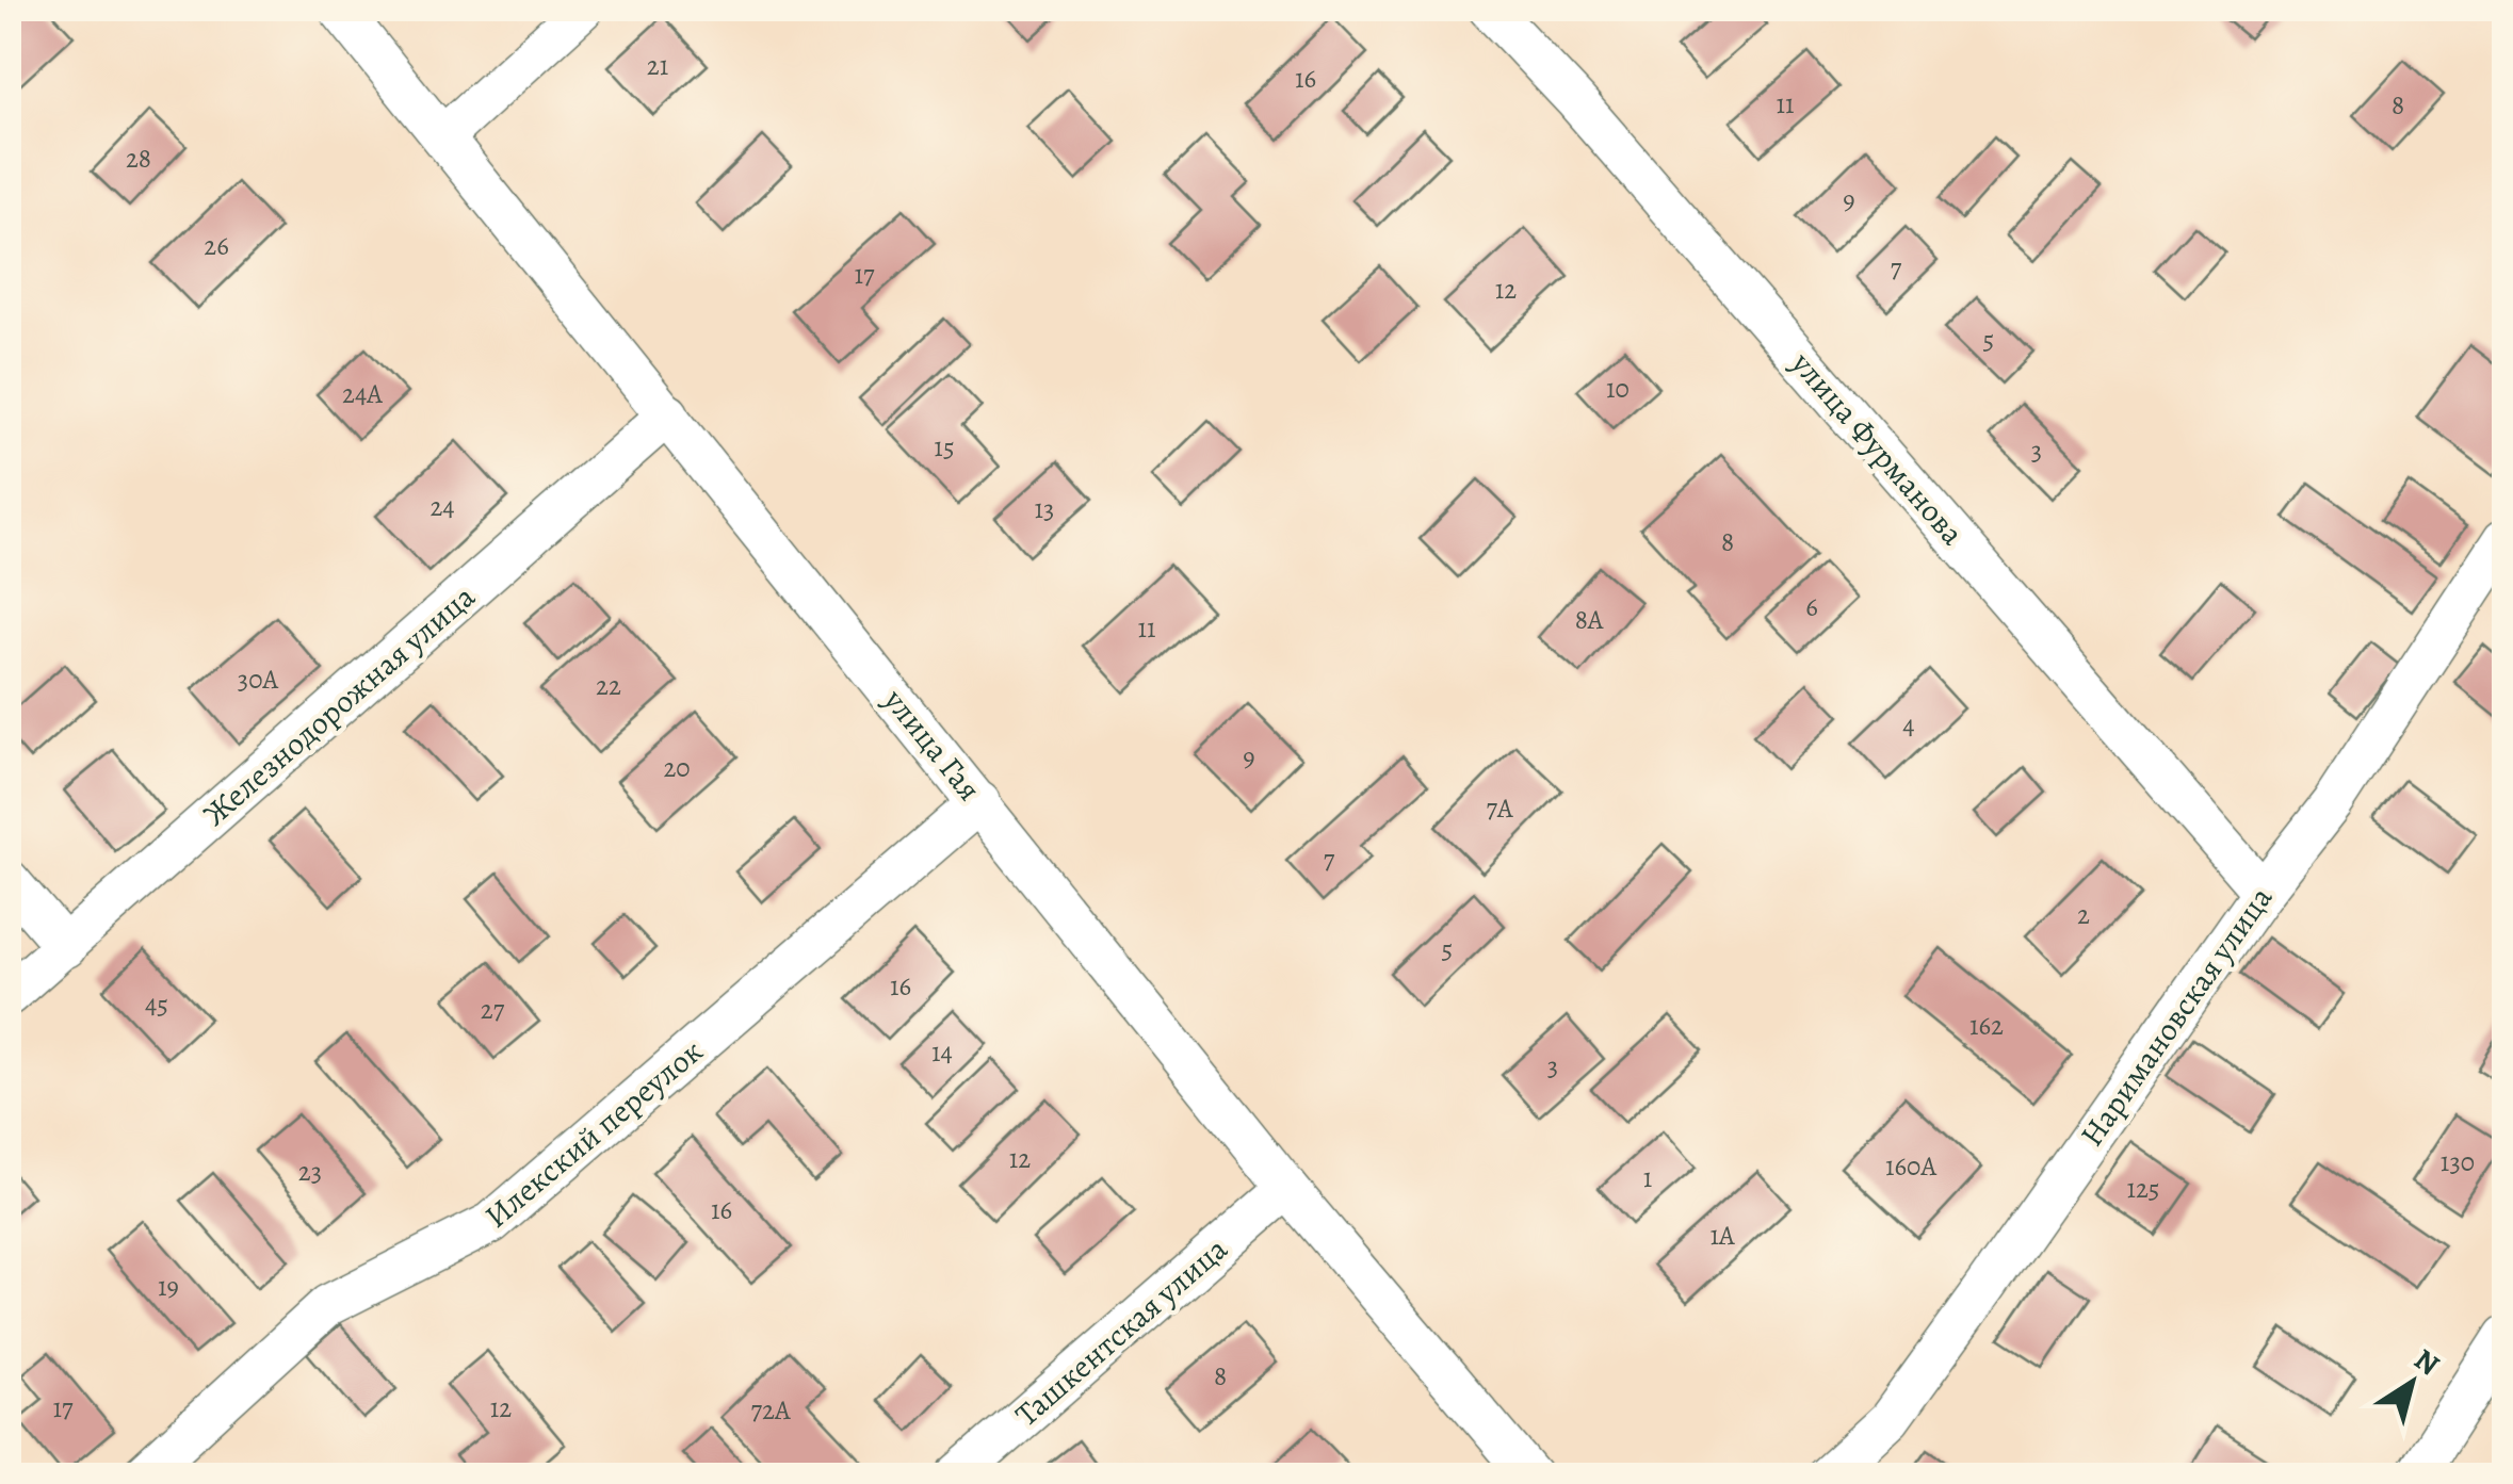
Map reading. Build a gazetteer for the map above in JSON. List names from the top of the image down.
{
  "streets": {
    "street": [
      "улица Фурманова",
      "Железнодорожная улица",
      "улица Гая",
      "Наримановская улица",
      "Илекский переулок",
      "Ташкентская улица"
    ]
  },
  "crossings": [
    ["улица Фурманова", "Наримановская улица"],
    ["Железнодорожная улица", "улица Гая"],
    ["улица Гая", "Илекский переулок"],
    ["улица Гая", "Ташкентская улица"]
  ],
  "house_numbers": [
    "21",
    "16",
    "11",
    "8",
    "28",
    "9",
    "26",
    "7",
    "17",
    "12",
    "5",
    "10",
    "24А",
    "15",
    "3",
    "24",
    "13",
    "8",
    "6",
    "8А",
    "11",
    "30А",
    "22",
    "4",
    "9",
    "20",
    "7А",
    "7",
    "2",
    "5",
    "16",
    "45",
    "27",
    "162",
    "14",
    "3",
    "12",
    "130",
    "160А",
    "23",
    "1",
    "125",
    "16",
    "1А",
    "19",
    "8",
    "17",
    "12",
    "72А"
  ],
  "north": "top right"
}
